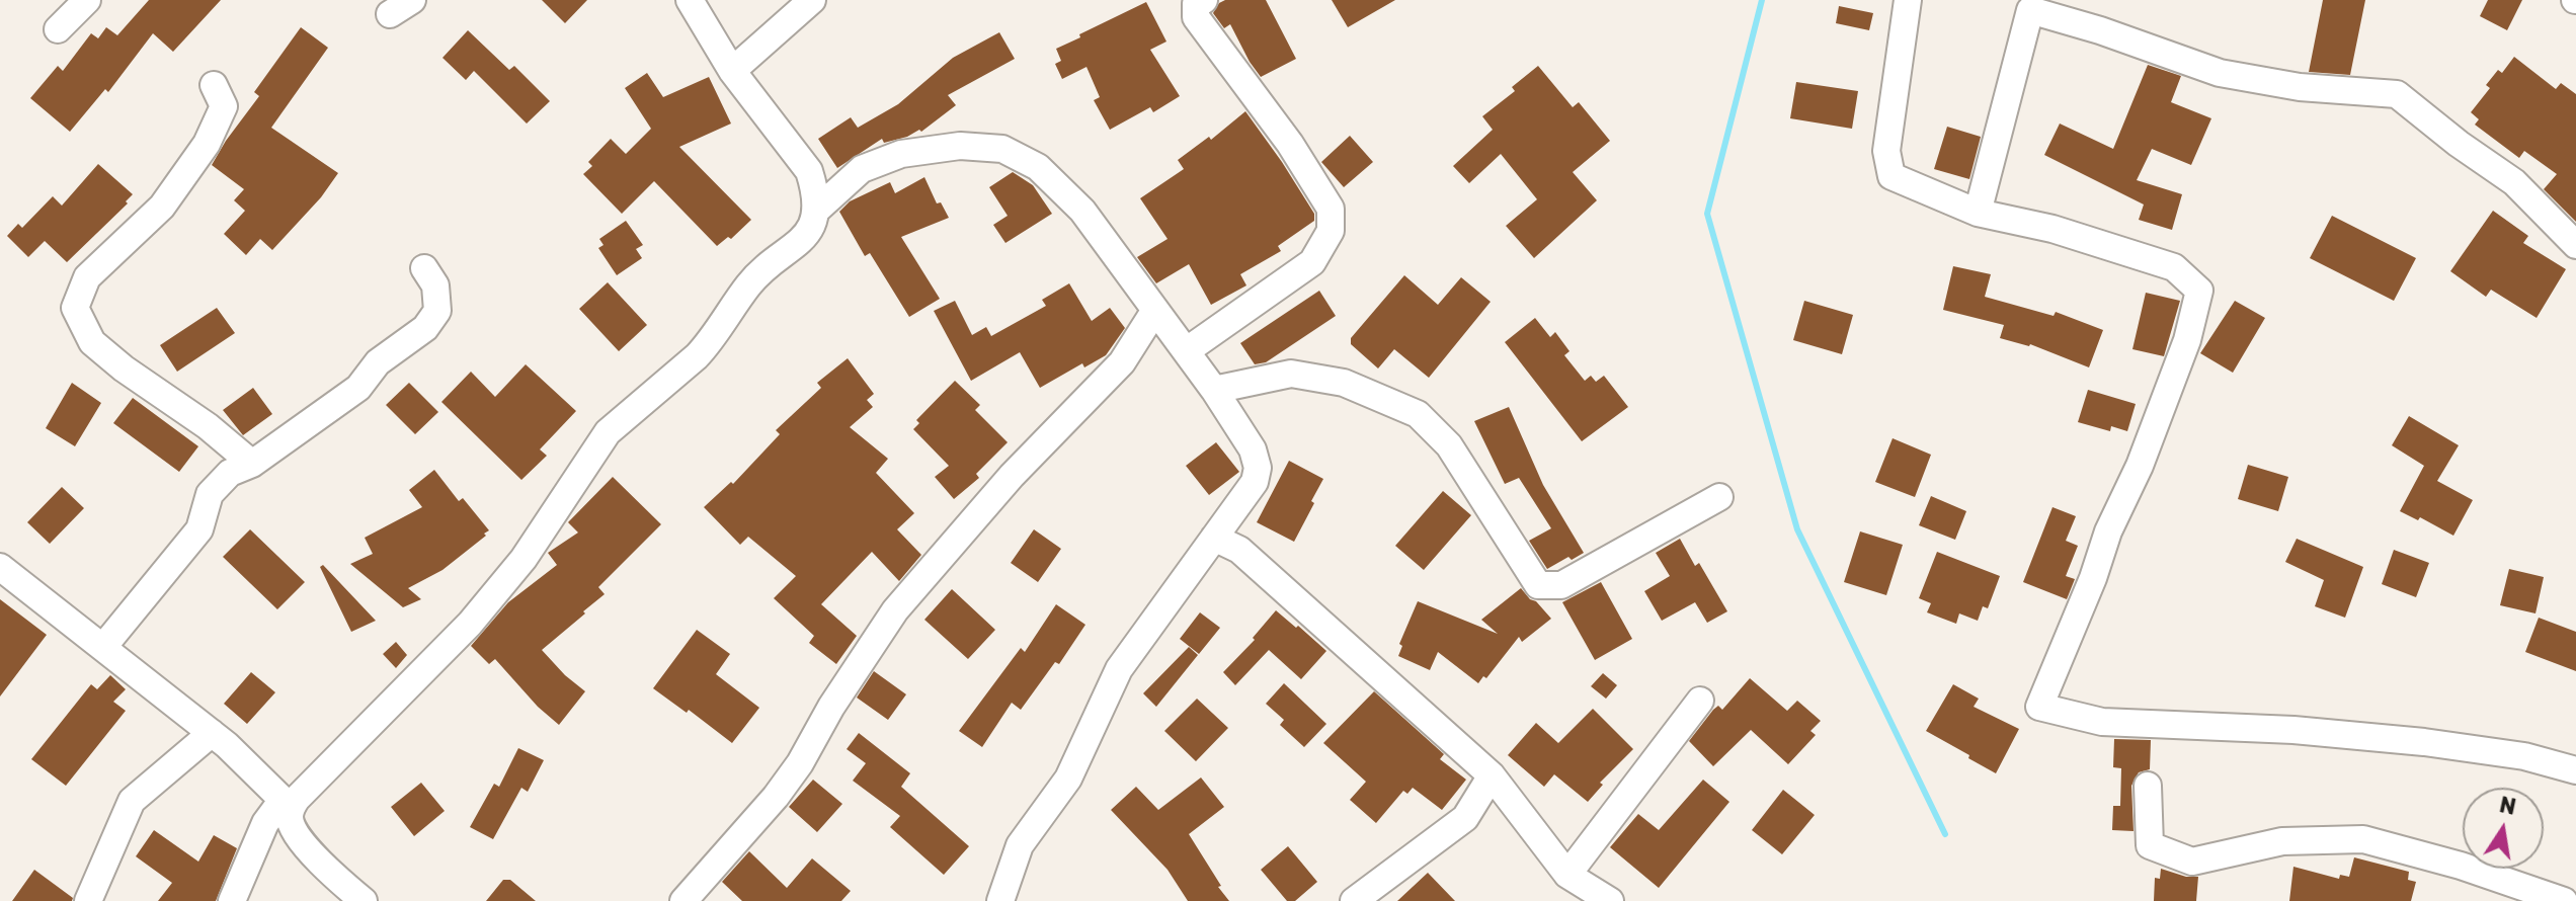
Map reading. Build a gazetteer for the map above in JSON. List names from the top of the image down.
{
  "north": "top"
}
